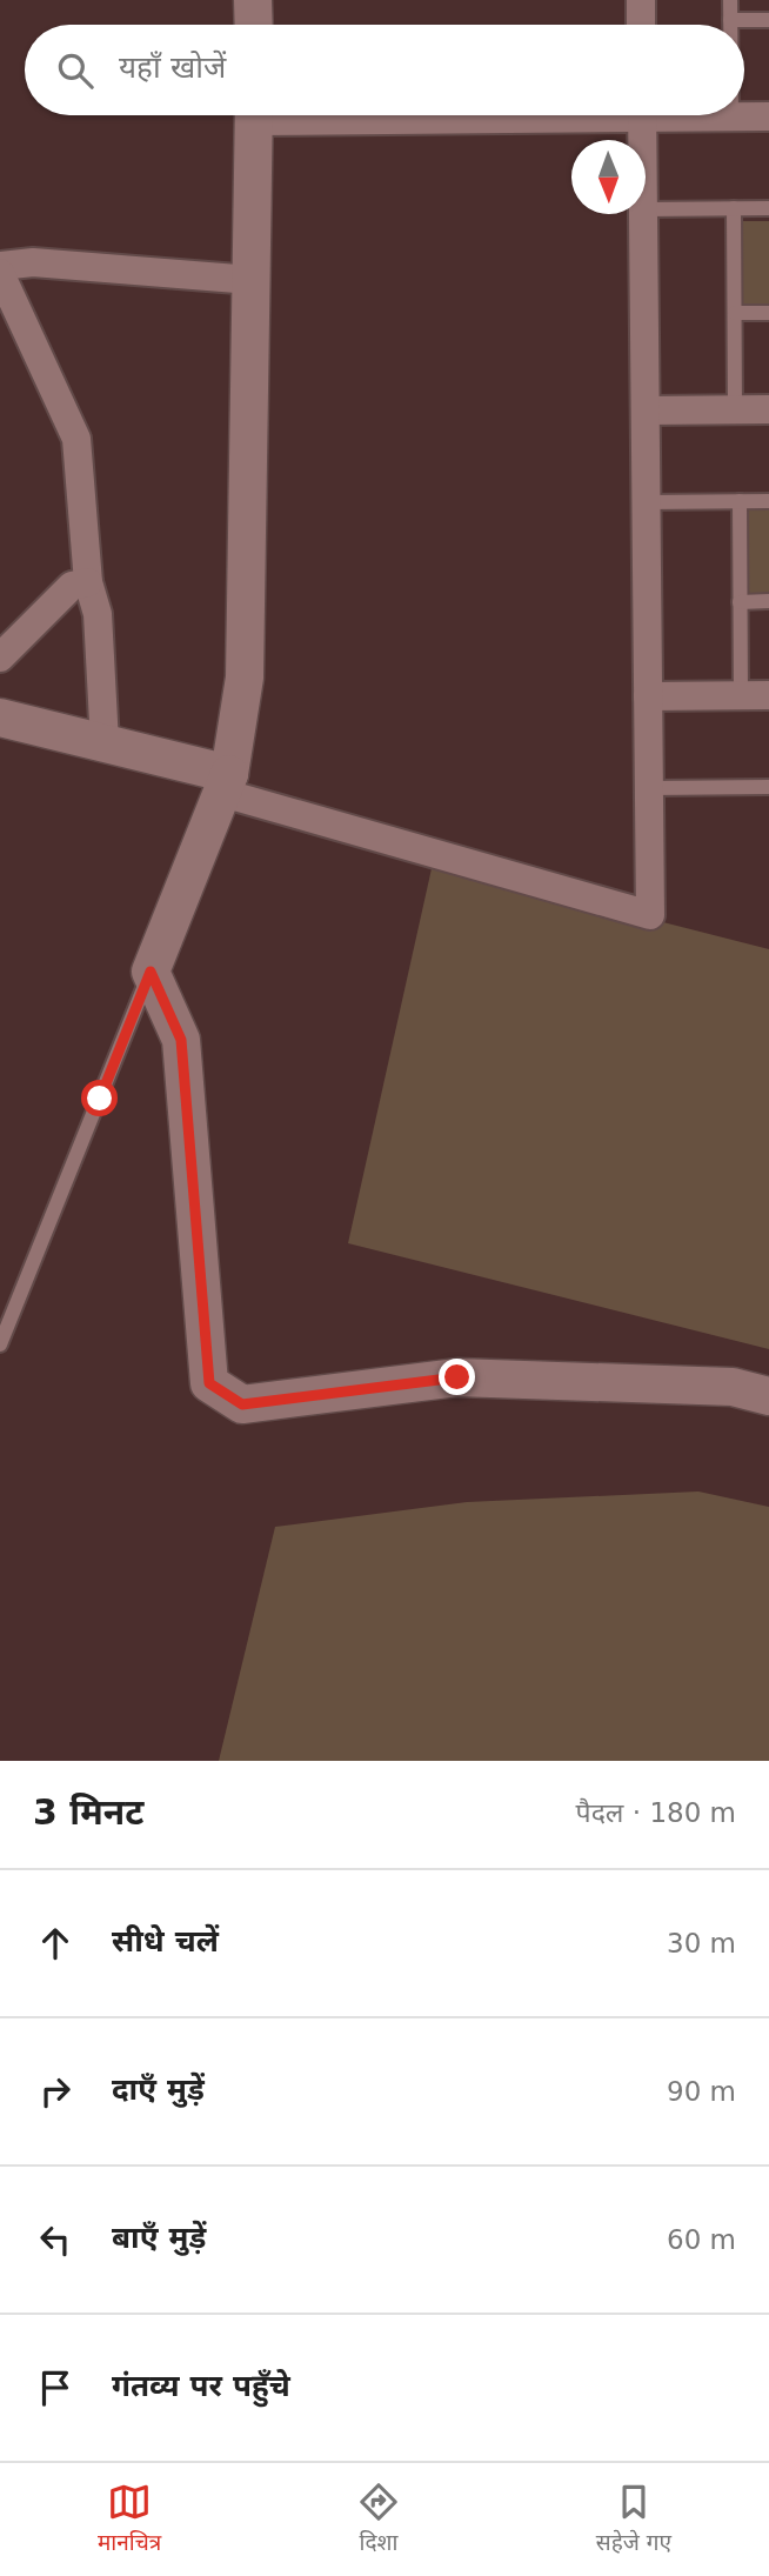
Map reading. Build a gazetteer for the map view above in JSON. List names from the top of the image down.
{
  "north": "bottom",
  "page": {
    "search": "यहाँ खोजें",
    "heading": ["3 मिनट", "पैदल · 180 m"],
    "list": [
      ["सीधे चलें", "30 m"],
      ["दाएँ मुड़ें", "90 m"],
      ["बाएँ मुड़ें", "60 m"],
      "गंतव्य पर पहुँचे"
    ],
    "nav": ["मानचित्र", "दिशा", "सहेजे गए"]
  }
}
